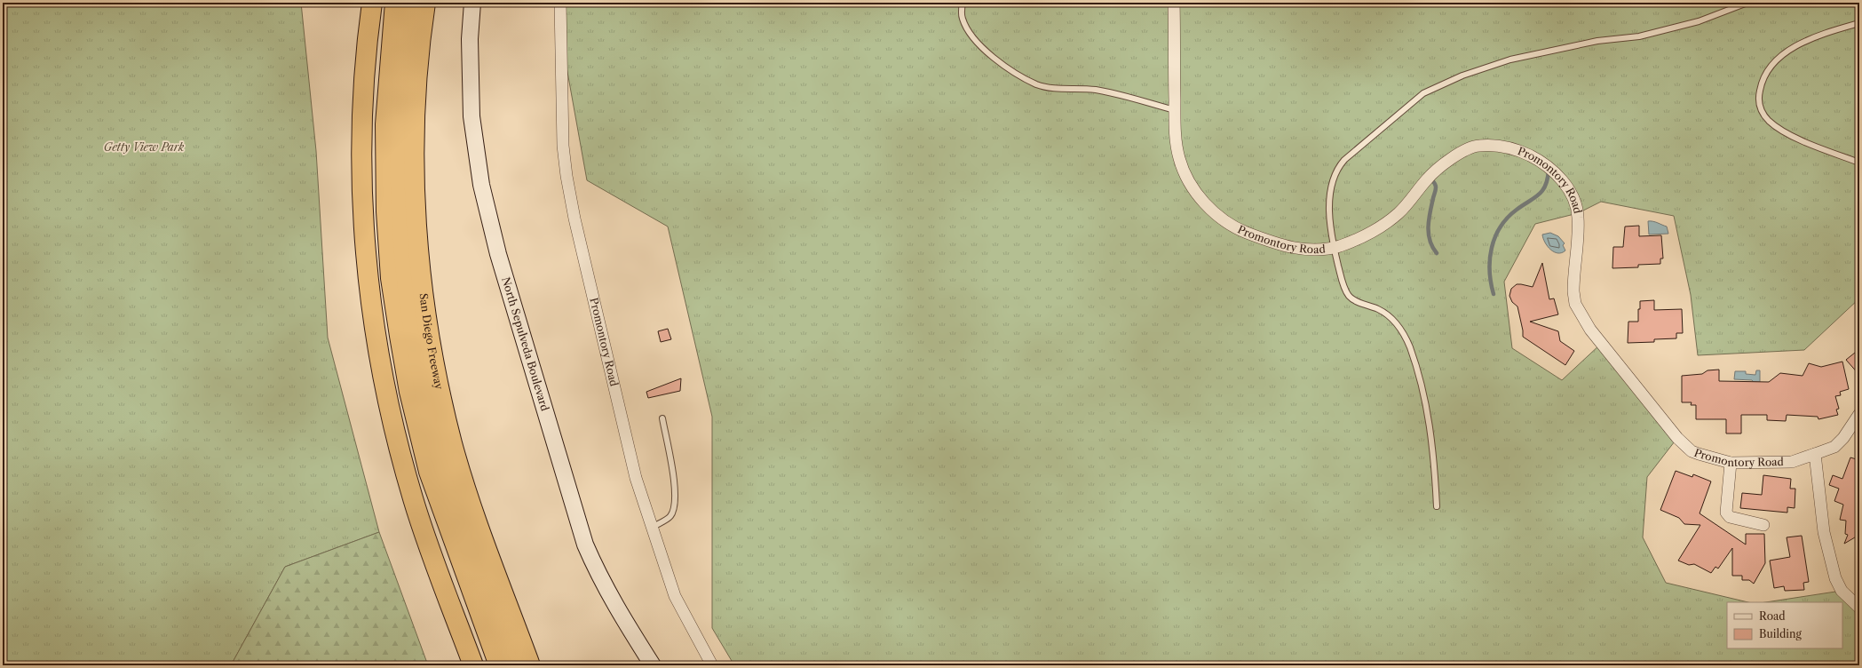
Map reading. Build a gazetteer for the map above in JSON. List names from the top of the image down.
{
  "streets": {
    "highway": ["San Diego Freeway"],
    "main road": ["North Sepulveda Boulevard"],
    "street": ["Promontory Road"]
  },
  "parks": ["Getty View Park"],
  "legend": ["Road", "Building"]
}
